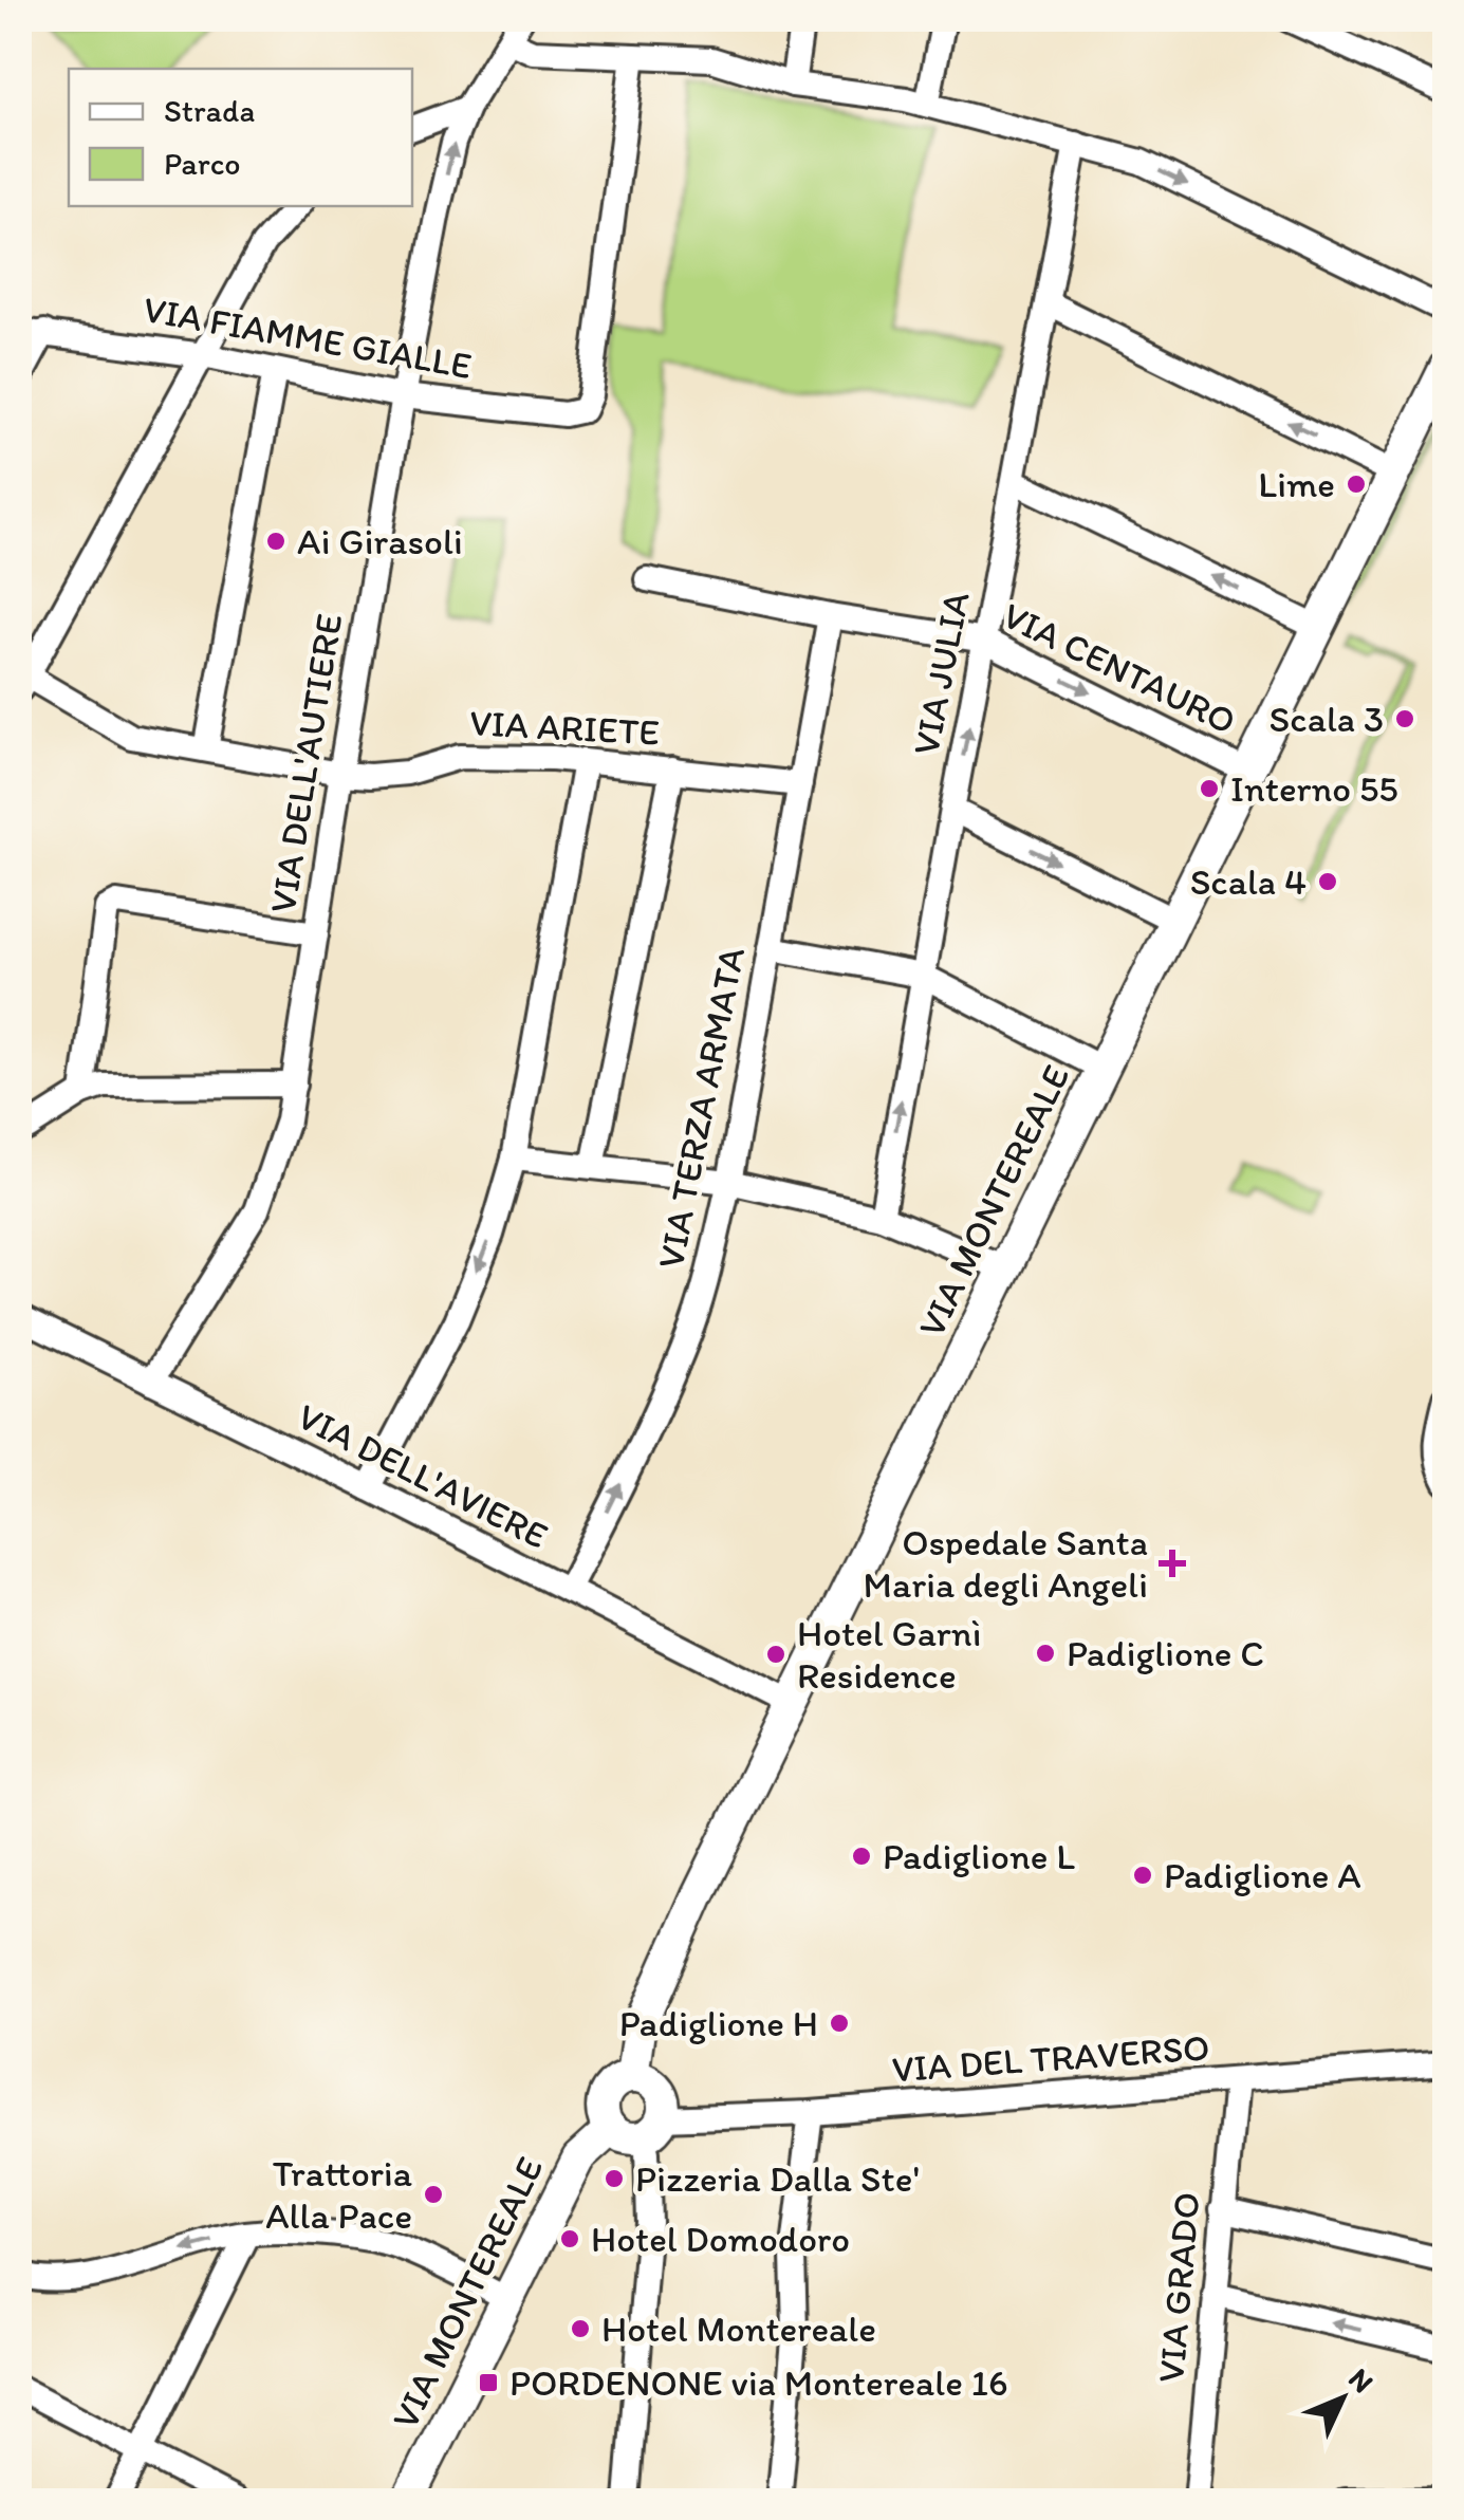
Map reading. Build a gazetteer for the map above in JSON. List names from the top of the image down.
{
  "streets": {
    "main road": ["VIA MONTEREALE"],
    "street": [
      "VIA FIAMME GIALLE",
      "VIA CENTAURO",
      "VIA JULIA",
      "VIA ARIETE",
      "VIA DELL'AUTIERE",
      "VIA TERZA ARMATA",
      "VIA DELL'AVIERE",
      "VIA DEL TRAVERSO",
      "VIA GRADO"
    ]
  },
  "crossings": [
    ["VIA FIAMME GIALLE", "VIA DELL'AUTIERE"],
    ["VIA CENTAURO", "VIA JULIA"],
    ["VIA CENTAURO", "VIA TERZA ARMATA"],
    ["VIA CENTAURO", "VIA MONTEREALE"],
    ["VIA ARIETE", "VIA DELL'AUTIERE"],
    ["VIA ARIETE", "VIA TERZA ARMATA"],
    ["VIA DELL'AUTIERE", "VIA DELL'AVIERE"],
    ["VIA TERZA ARMATA", "VIA DELL'AVIERE"],
    ["VIA MONTEREALE", "VIA DELL'AVIERE"],
    ["VIA MONTEREALE", "VIA DEL TRAVERSO"],
    ["VIA DEL TRAVERSO", "VIA GRADO"]
  ],
  "one_way": ["VIA JULIA", "VIA TERZA ARMATA"],
  "places": {
    "other": [
      "Lime",
      "Ai Girasoli",
      "Scala 3",
      "Interno 55",
      "Scala 4",
      "Padiglione C",
      "Hotel Garnì Residence",
      "Padiglione L",
      "Padiglione A",
      "Padiglione H",
      "Pizzeria Dalla Ste'",
      "Trattoria Alla Pace",
      "Hotel Domodoro",
      "Hotel Montereale"
    ],
    "health": ["Ospedale Santa Maria degli Angeli"],
    "transit": ["PORDENONE via Montereale 16"]
  },
  "legend": ["Strada", "Parco"],
  "north": "top right"
}
